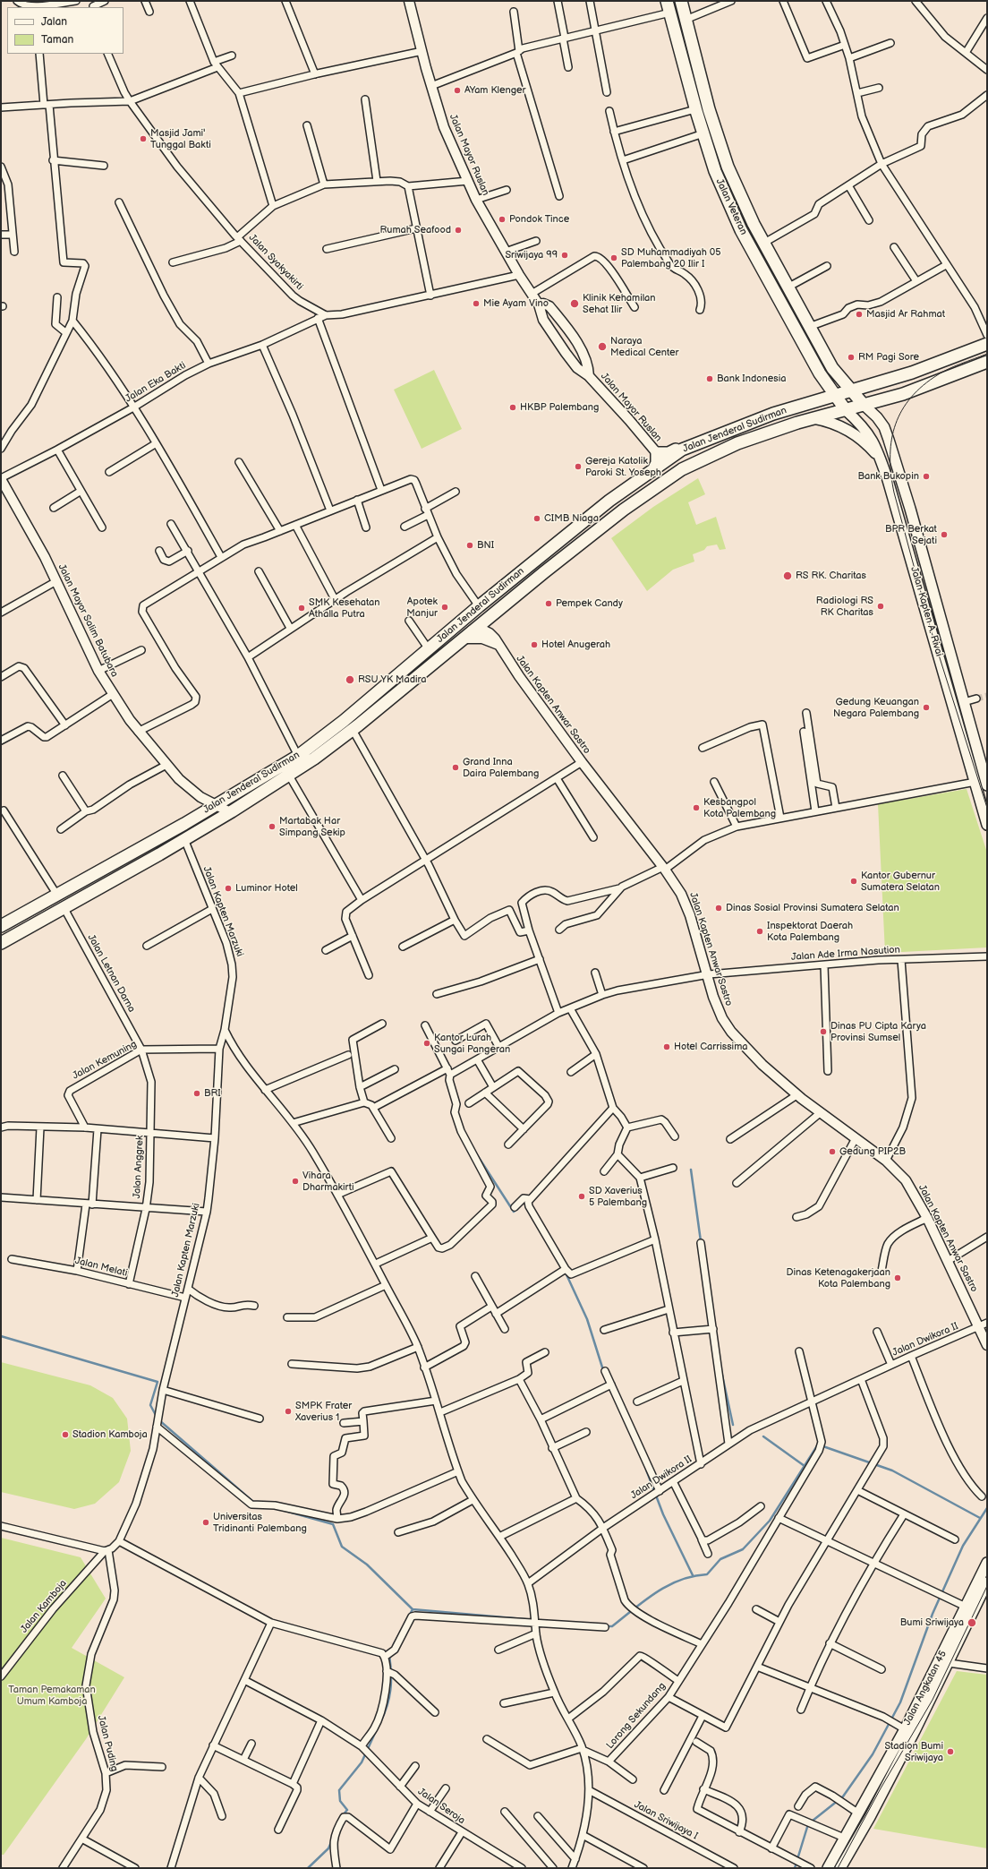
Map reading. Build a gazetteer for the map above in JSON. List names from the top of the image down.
{
  "streets": {
    "highway": ["Jalan Veteran", "Jalan Jenderal Sudirman"],
    "main road": ["Jalan Kapten A. Rivai", "Jalan Angkatan 45"],
    "street": [
      "Jalan Mayor Ruslan",
      "Jalan Syakyakirti",
      "Jalan Eka Bakti",
      "Jalan Mayor Salim Batubara",
      "Jalan Kapten Anwar Sastro",
      "Jalan Kapten Marzuki",
      "Jalan Ade Irma Nasution",
      "Jalan Letnan Darna",
      "Jalan Kemuning",
      "Jalan Anggrek",
      "Jalan Melati",
      "Jalan Dwikora II",
      "Jalan Kamboja",
      "Lorong Sekundang",
      "Jalan Puding",
      "Jalan Seroja",
      "Jalan Sriwijaya I"
    ]
  },
  "crossings": [
    ["Jalan Veteran", "Jalan Jenderal Sudirman"],
    ["Jalan Veteran", "Jalan Kapten A. Rivai"],
    ["Jalan Syakyakirti", "Jalan Eka Bakti"],
    ["Jalan Eka Bakti", "Jalan Mayor Salim Batubara"],
    ["Jalan Jenderal Sudirman", "Jalan Kapten A. Rivai"],
    ["Jalan Jenderal Sudirman", "Jalan Mayor Salim Batubara"],
    ["Jalan Jenderal Sudirman", "Jalan Kapten Anwar Sastro"],
    ["Jalan Jenderal Sudirman", "Jalan Kapten Marzuki"],
    ["Jalan Jenderal Sudirman", "Jalan Letnan Darna"],
    ["Jalan Kapten Anwar Sastro", "Jalan Ade Irma Nasution"],
    ["Jalan Kapten Anwar Sastro", "Jalan Dwikora II"],
    ["Jalan Kapten Marzuki", "Jalan Kemuning"],
    ["Jalan Kapten Marzuki", "Jalan Melati"],
    ["Jalan Kapten Marzuki", "Jalan Kamboja"],
    ["Jalan Kapten Marzuki", "Jalan Puding"],
    ["Jalan Letnan Darna", "Jalan Kemuning"],
    ["Jalan Letnan Darna", "Jalan Anggrek"],
    ["Jalan Kemuning", "Jalan Anggrek"],
    ["Jalan Anggrek", "Jalan Melati"],
    ["Jalan Dwikora II", "Lorong Sekundang"],
    ["Jalan Kamboja", "Jalan Puding"]
  ],
  "parks": ["Taman Pemakaman Umum Kamboja"],
  "places": [
    "AYam Klenger",
    "Masjid Jami' Tunggal Bakti",
    "Pondok Tince",
    "Rumah Seafood",
    "Sriwijaya 99",
    "SD Muhammadiyah 05 Palembang 20 Ilir I",
    "Mie Ayam Vino",
    "Klinik Kehamilan Sehat Ilir",
    "Masjid Ar Rahmat",
    "Naraya Medical Center",
    "RM Pagi Sore",
    "Bank Indonesia",
    "HKBP Palembang",
    "Gereja Katolik Paroki St. Yoseph",
    "Bank Bukopin",
    "CIMB Niaga",
    "BPR Berkat Sejati",
    "BNI",
    "RS RK. Charitas",
    "Pempek Candy",
    "Radiologi RS RK Charitas",
    "Apotek Manjur",
    "SMK Kesehatan Athalla Putra",
    "Hotel Anugerah",
    "RSU YK Madira",
    "Gedung Keuangan Negara Palembang",
    "Grand Inna Daira Palembang",
    "Kesbangpol Kota Palembang",
    "Martabak Har Simpang Sekip",
    "Kantor Gubernur Sumatera Selatan",
    "Luminor Hotel",
    "Dinas Sosial Provinsi Sumatera Selatan",
    "Inspektorat Daerah Kota Palembang",
    "Dinas PU Cipta Karya Provinsi Sumsel",
    "Kantor Lurah Sungai Pangeran",
    "Hotel Carrissima",
    "BRI",
    "Gedung PIP2B",
    "Vihara Dharmakirti",
    "SD Xaverius 5 Palembang",
    "Dinas Ketenagakerjaan Kota Palembang",
    "SMPK Frater Xaverius 1",
    "Stadion Kamboja",
    "Universitas Tridinanti Palembang",
    "Bumi Sriwijaya",
    "Stadion Bumi Sriwijaya"
  ],
  "legend": ["Jalan", "Taman"]
}
